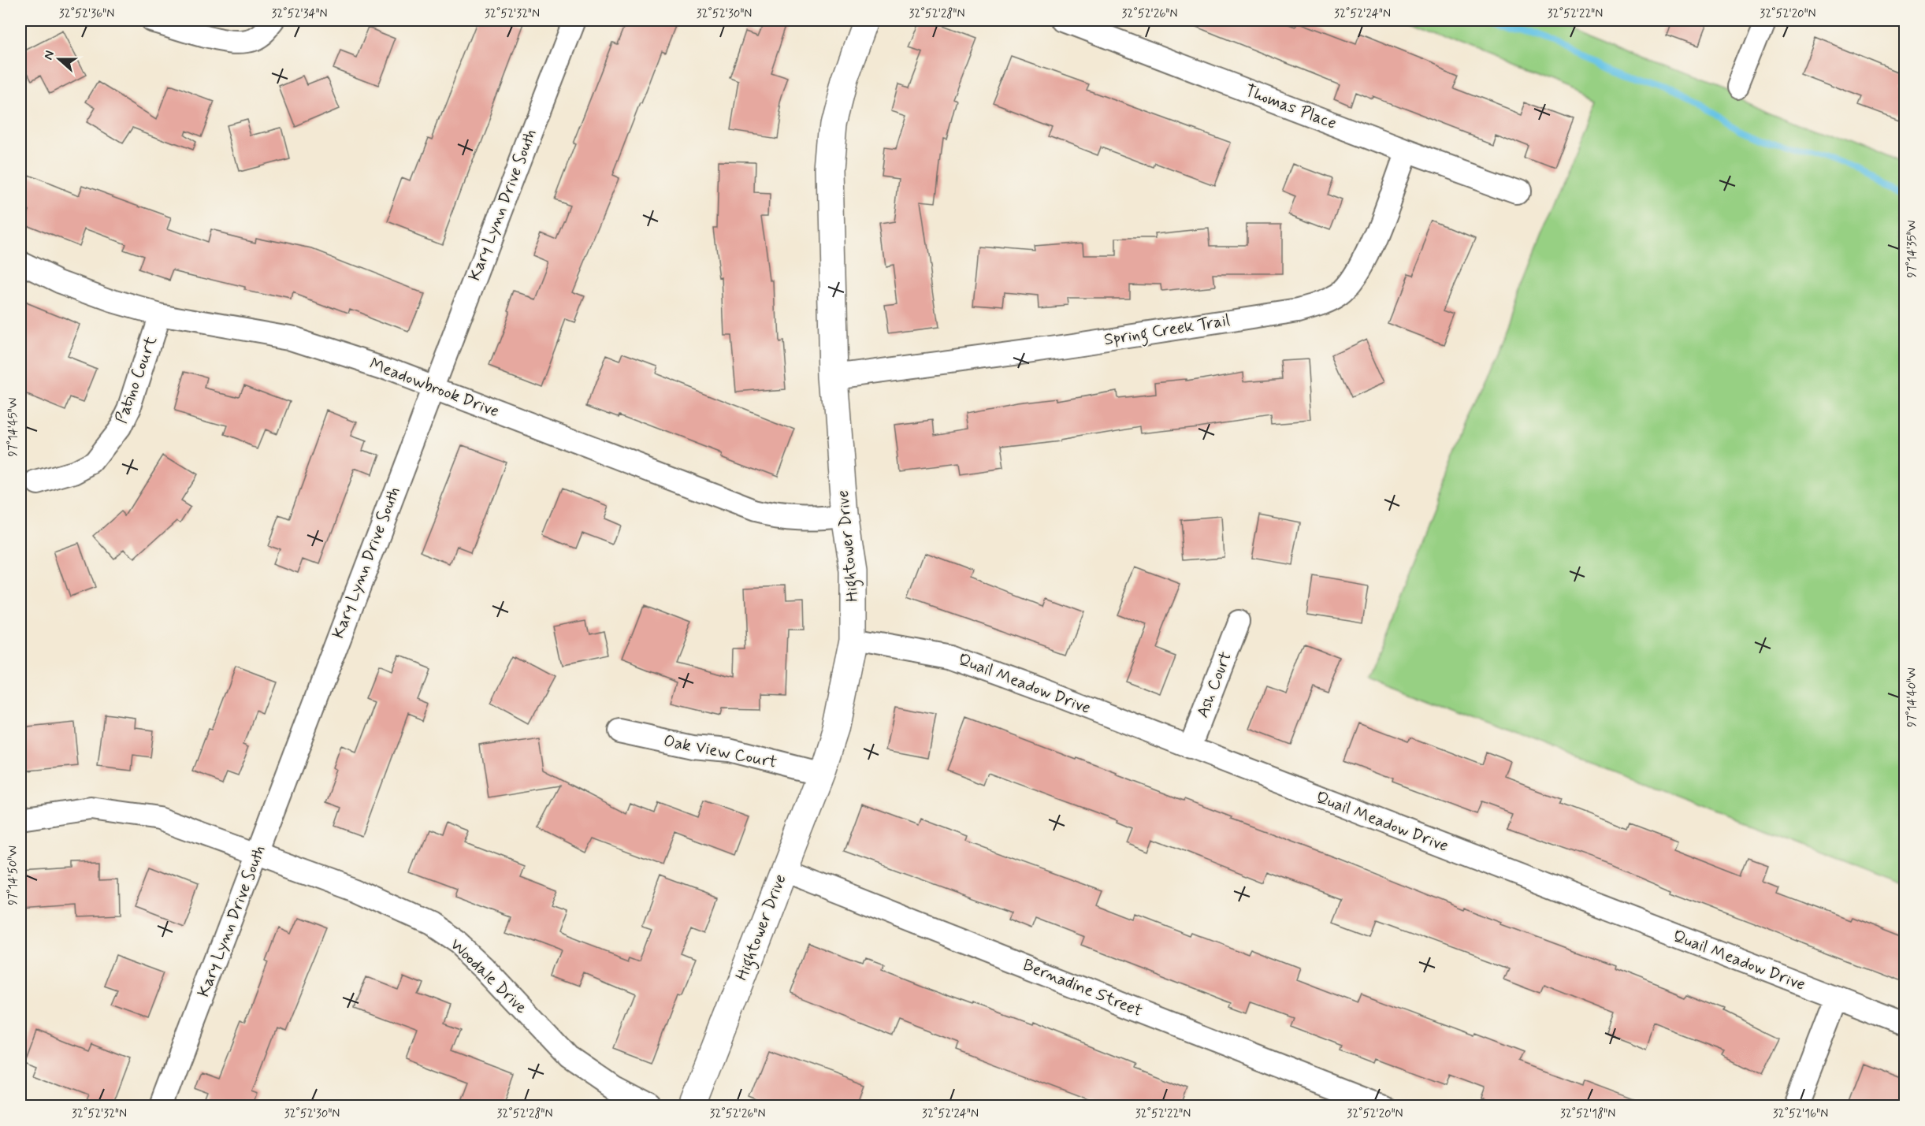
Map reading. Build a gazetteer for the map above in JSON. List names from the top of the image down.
{
  "streets": {
    "main road": ["Hightower Drive"],
    "street": [
      "Thomas Place",
      "Kary Lynn Drive South",
      "Spring Creek Trail",
      "Patino Court",
      "Meadowbrook Drive",
      "Quail Meadow Drive",
      "Ash Court",
      "Oak View Court",
      "Woodale Drive",
      "Bernadine Street"
    ]
  },
  "crossings": [
    ["Thomas Place", "Spring Creek Trail"],
    ["Kary Lynn Drive South", "Meadowbrook Drive"],
    ["Kary Lynn Drive South", "Woodale Drive"],
    ["Spring Creek Trail", "Hightower Drive"],
    ["Patino Court", "Meadowbrook Drive"],
    ["Meadowbrook Drive", "Hightower Drive"],
    ["Hightower Drive", "Quail Meadow Drive"],
    ["Hightower Drive", "Oak View Court"],
    ["Hightower Drive", "Bernadine Street"],
    ["Quail Meadow Drive", "Ash Court"]
  ],
  "north": "left",
  "coordinates": [
    "32°52'36\"N",
    "32°52'34\"N",
    "32°52'32\"N",
    "32°52'30\"N",
    "32°52'28\"N",
    "32°52'26\"N",
    "32°52'24\"N",
    "32°52'22\"N",
    "32°52'20\"N",
    "97°14'35\"W",
    "97°14'45\"W",
    "97°14'40\"W",
    "97°14'50\"W",
    "32°52'18\"N",
    "32°52'16\"N"
  ]
}
